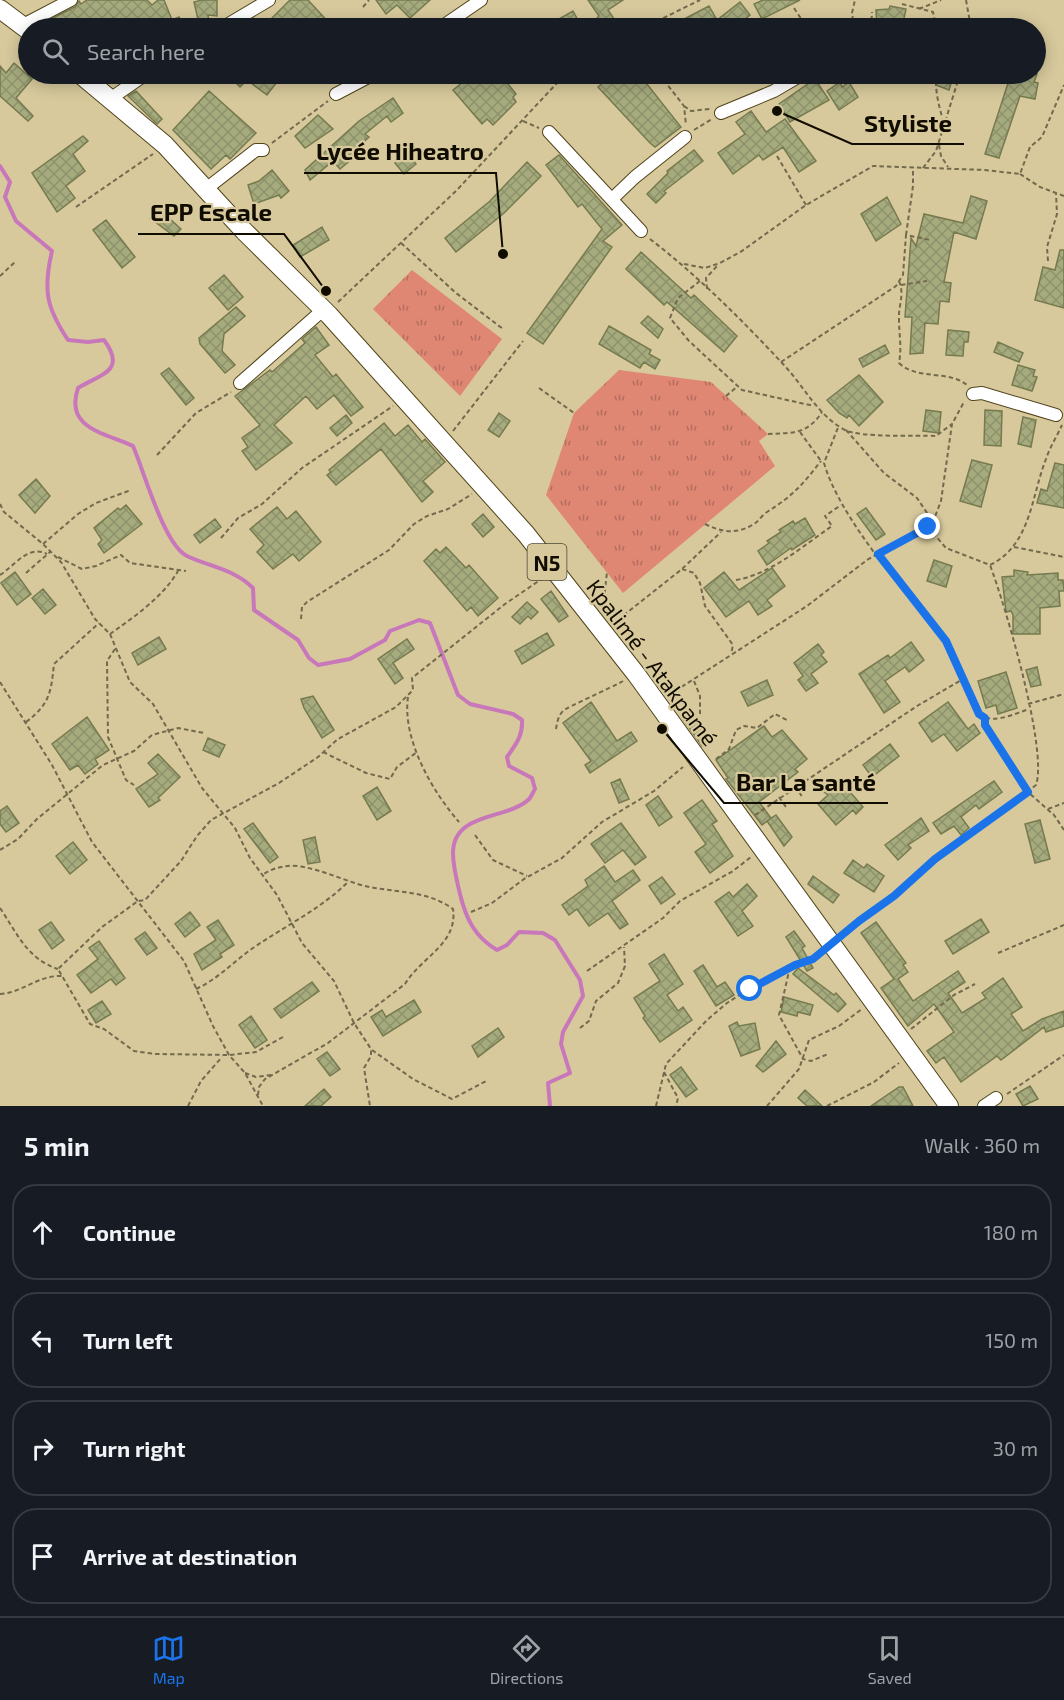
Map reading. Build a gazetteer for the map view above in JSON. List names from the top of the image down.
{
  "streets": {
    "main road": ["N5", "Kpalimé - Atakpamé"]
  },
  "places": [
    "Styliste",
    "Lycée Hiheatro",
    "EPP Escale",
    "Bar La santé"
  ],
  "page": {
    "search": "Search here",
    "heading": ["5 min", "Walk · 360 m"],
    "list": [
      ["Continue", "180 m"],
      ["Turn left", "150 m"],
      ["Turn right", "30 m"],
      "Arrive at destination"
    ],
    "nav": ["Map", "Directions", "Saved"]
  }
}
